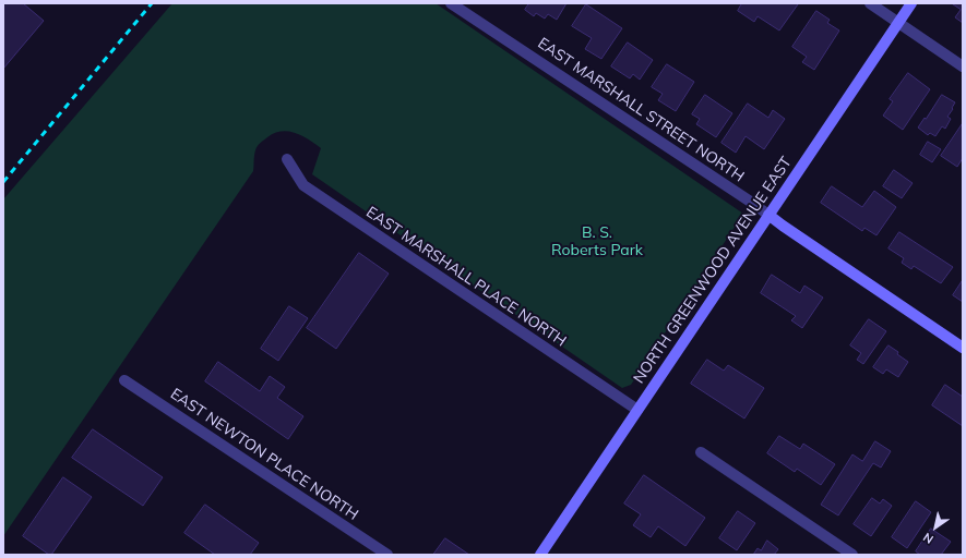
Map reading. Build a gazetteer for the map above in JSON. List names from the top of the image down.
{
  "streets": {
    "street": [
      "EAST MARSHALL STREET NORTH",
      "NORTH GREENWOOD AVENUE EAST",
      "EAST MARSHALL PLACE NORTH",
      "EAST NEWTON PLACE NORTH"
    ]
  },
  "crossings": [
    ["EAST MARSHALL STREET NORTH", "NORTH GREENWOOD AVENUE EAST"],
    ["NORTH GREENWOOD AVENUE EAST", "EAST MARSHALL PLACE NORTH"]
  ],
  "parks": ["B. S. Roberts Park"],
  "north": "bottom left"
}
